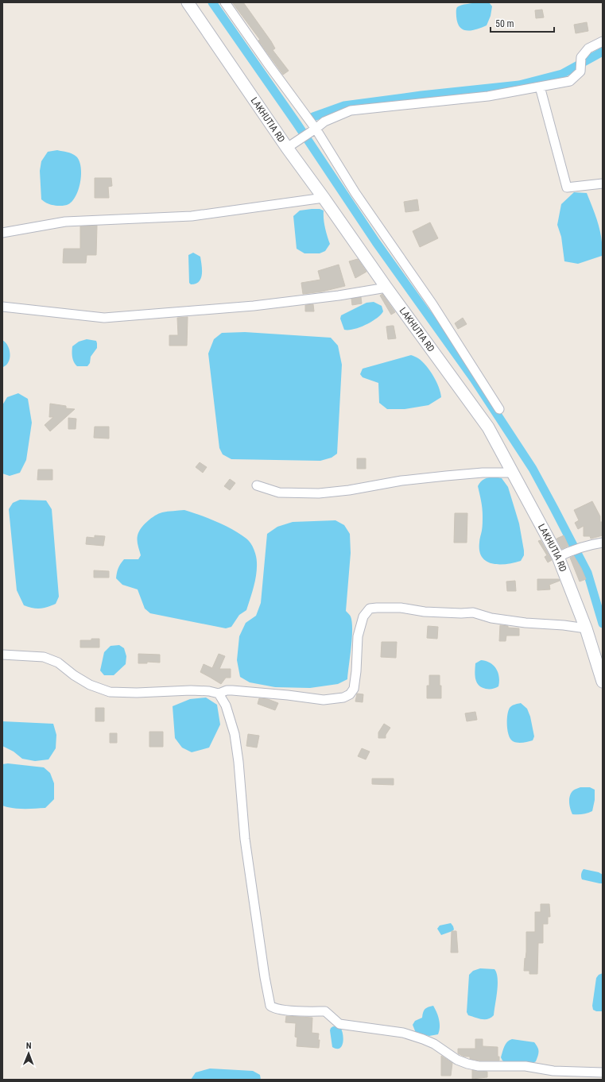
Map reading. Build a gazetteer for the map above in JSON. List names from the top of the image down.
{
  "streets": {
    "street": ["LAKHUTIA RD"]
  },
  "scale_bar": "50 m",
  "north": "top"
}
